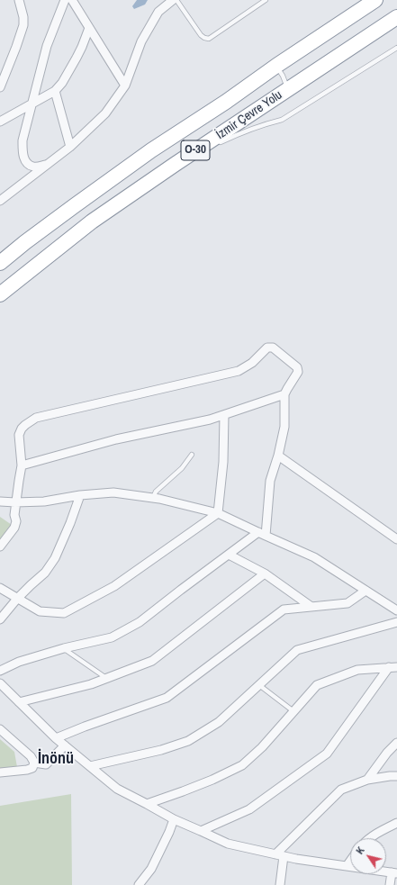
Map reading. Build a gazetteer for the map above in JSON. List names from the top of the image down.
{
  "streets": {
    "highway": ["İzmir Çevre Yolu", "O-30"]
  },
  "districts": ["İnönü"],
  "north": "top left"
}
